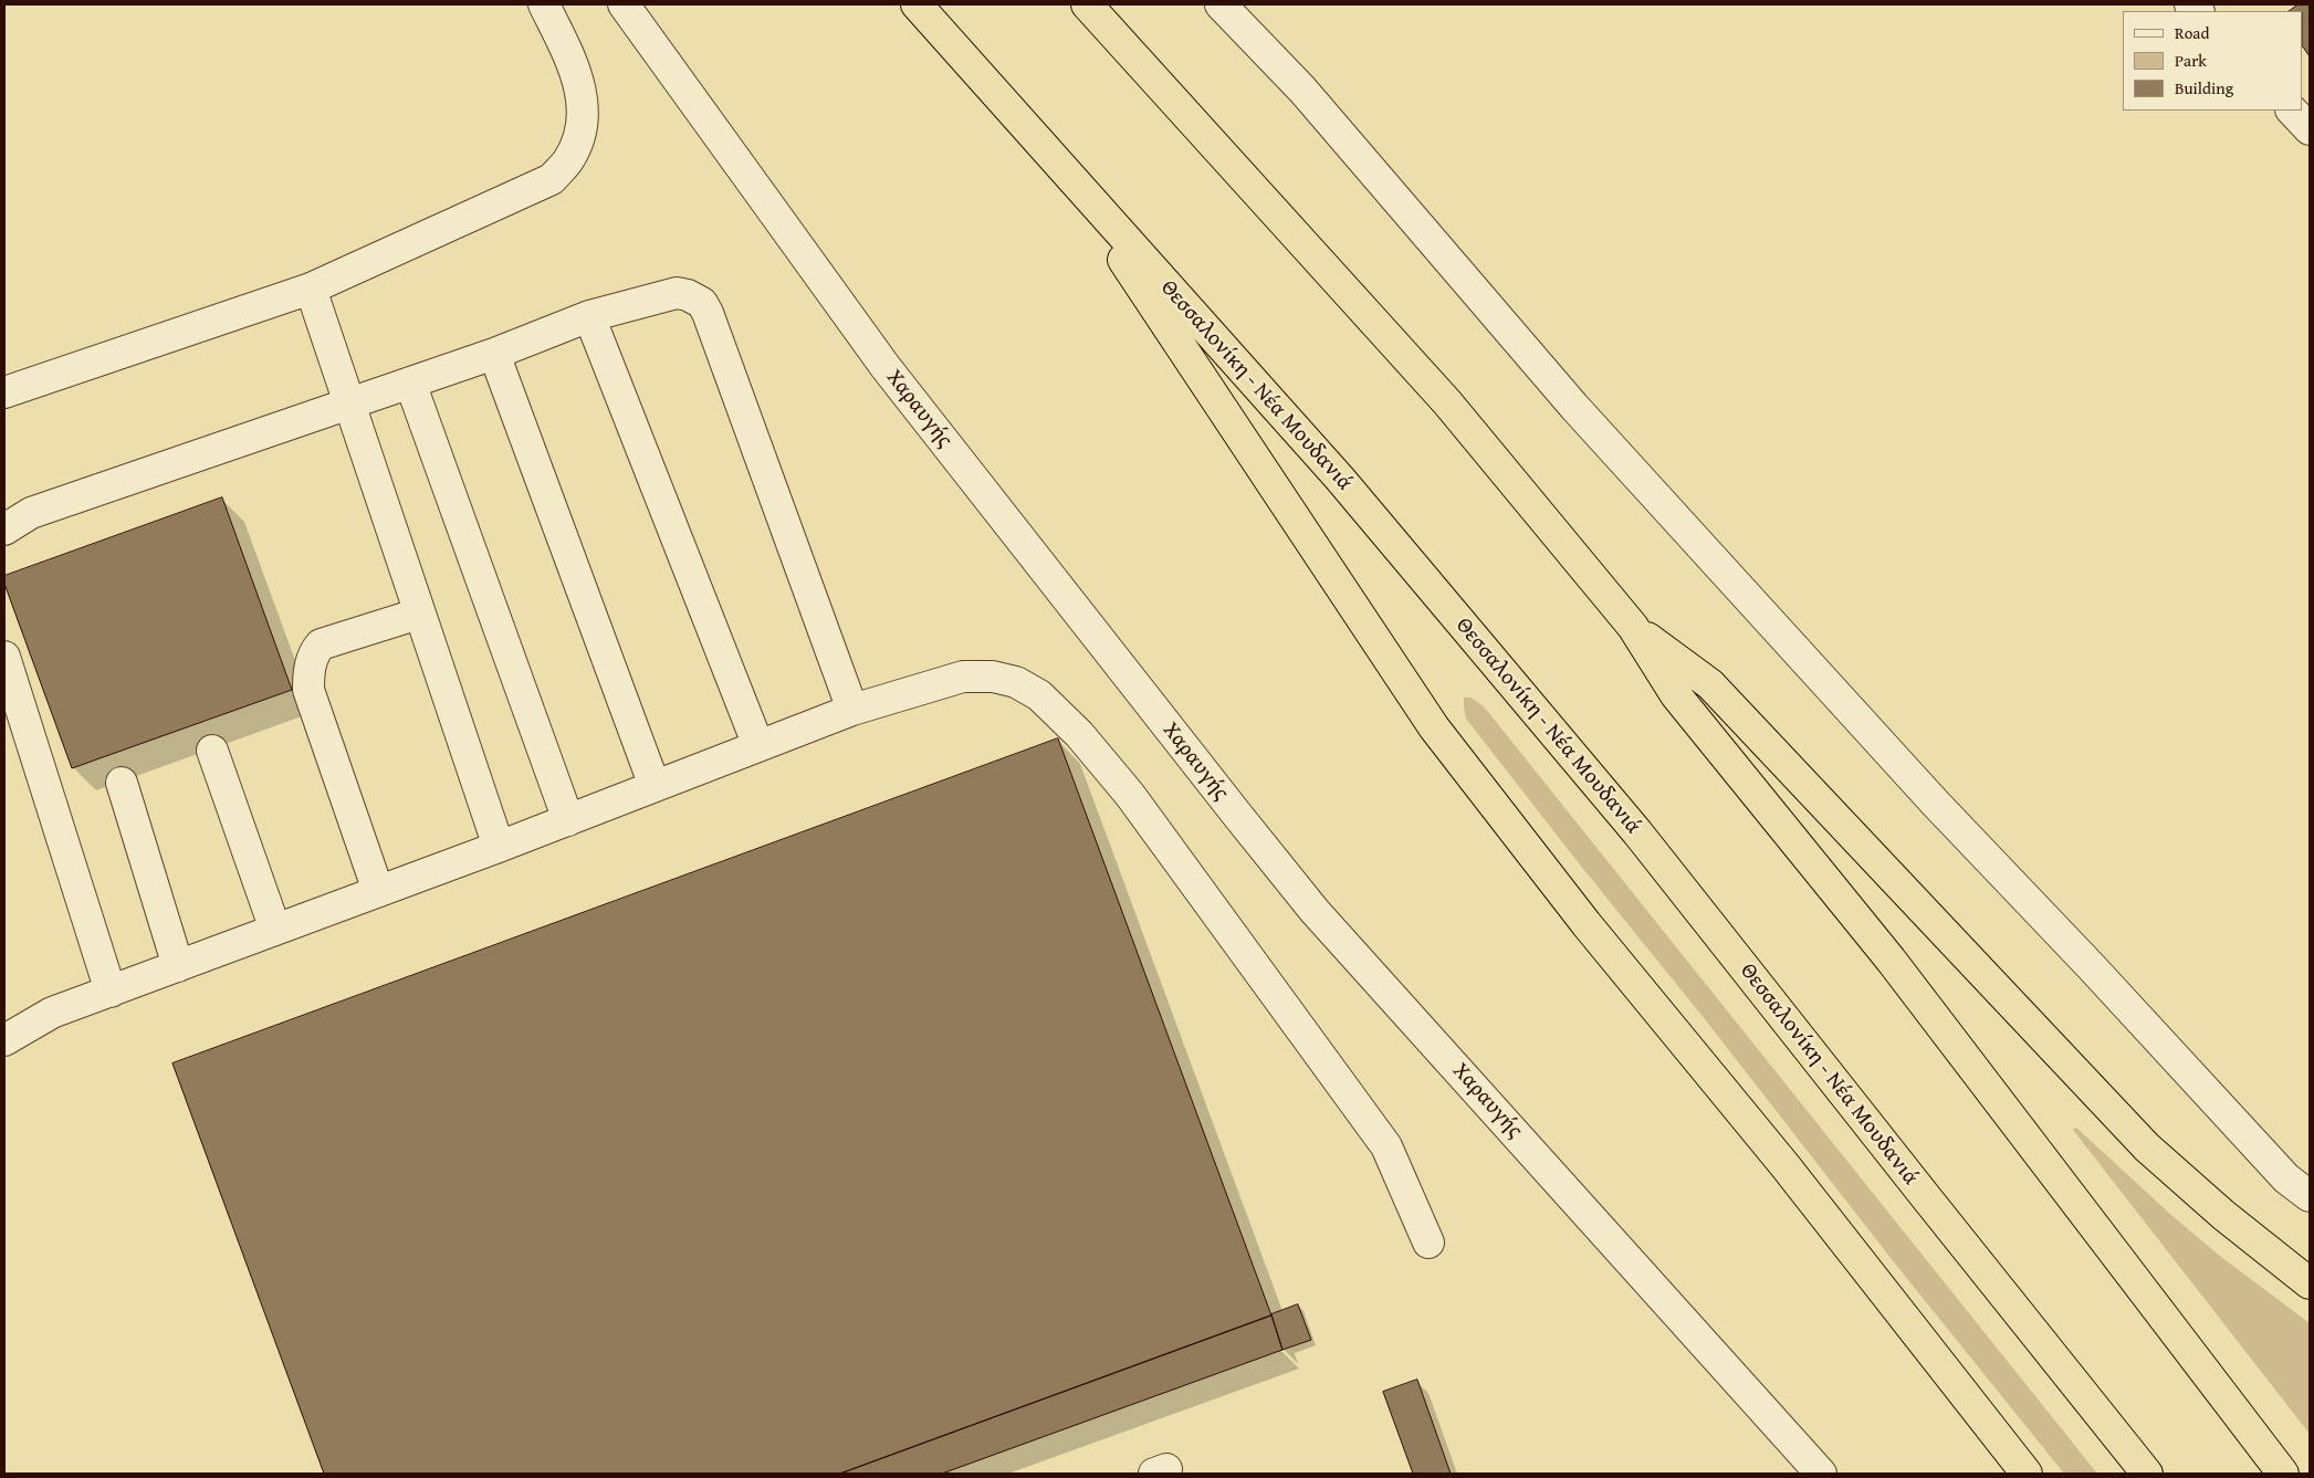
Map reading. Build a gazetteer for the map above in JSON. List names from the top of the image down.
{
  "streets": {
    "highway": ["Θεσσαλονίκη - Νέα Μουδανιά"],
    "street": ["Χαραυγής"]
  },
  "legend": ["Road", "Park", "Building"]
}
